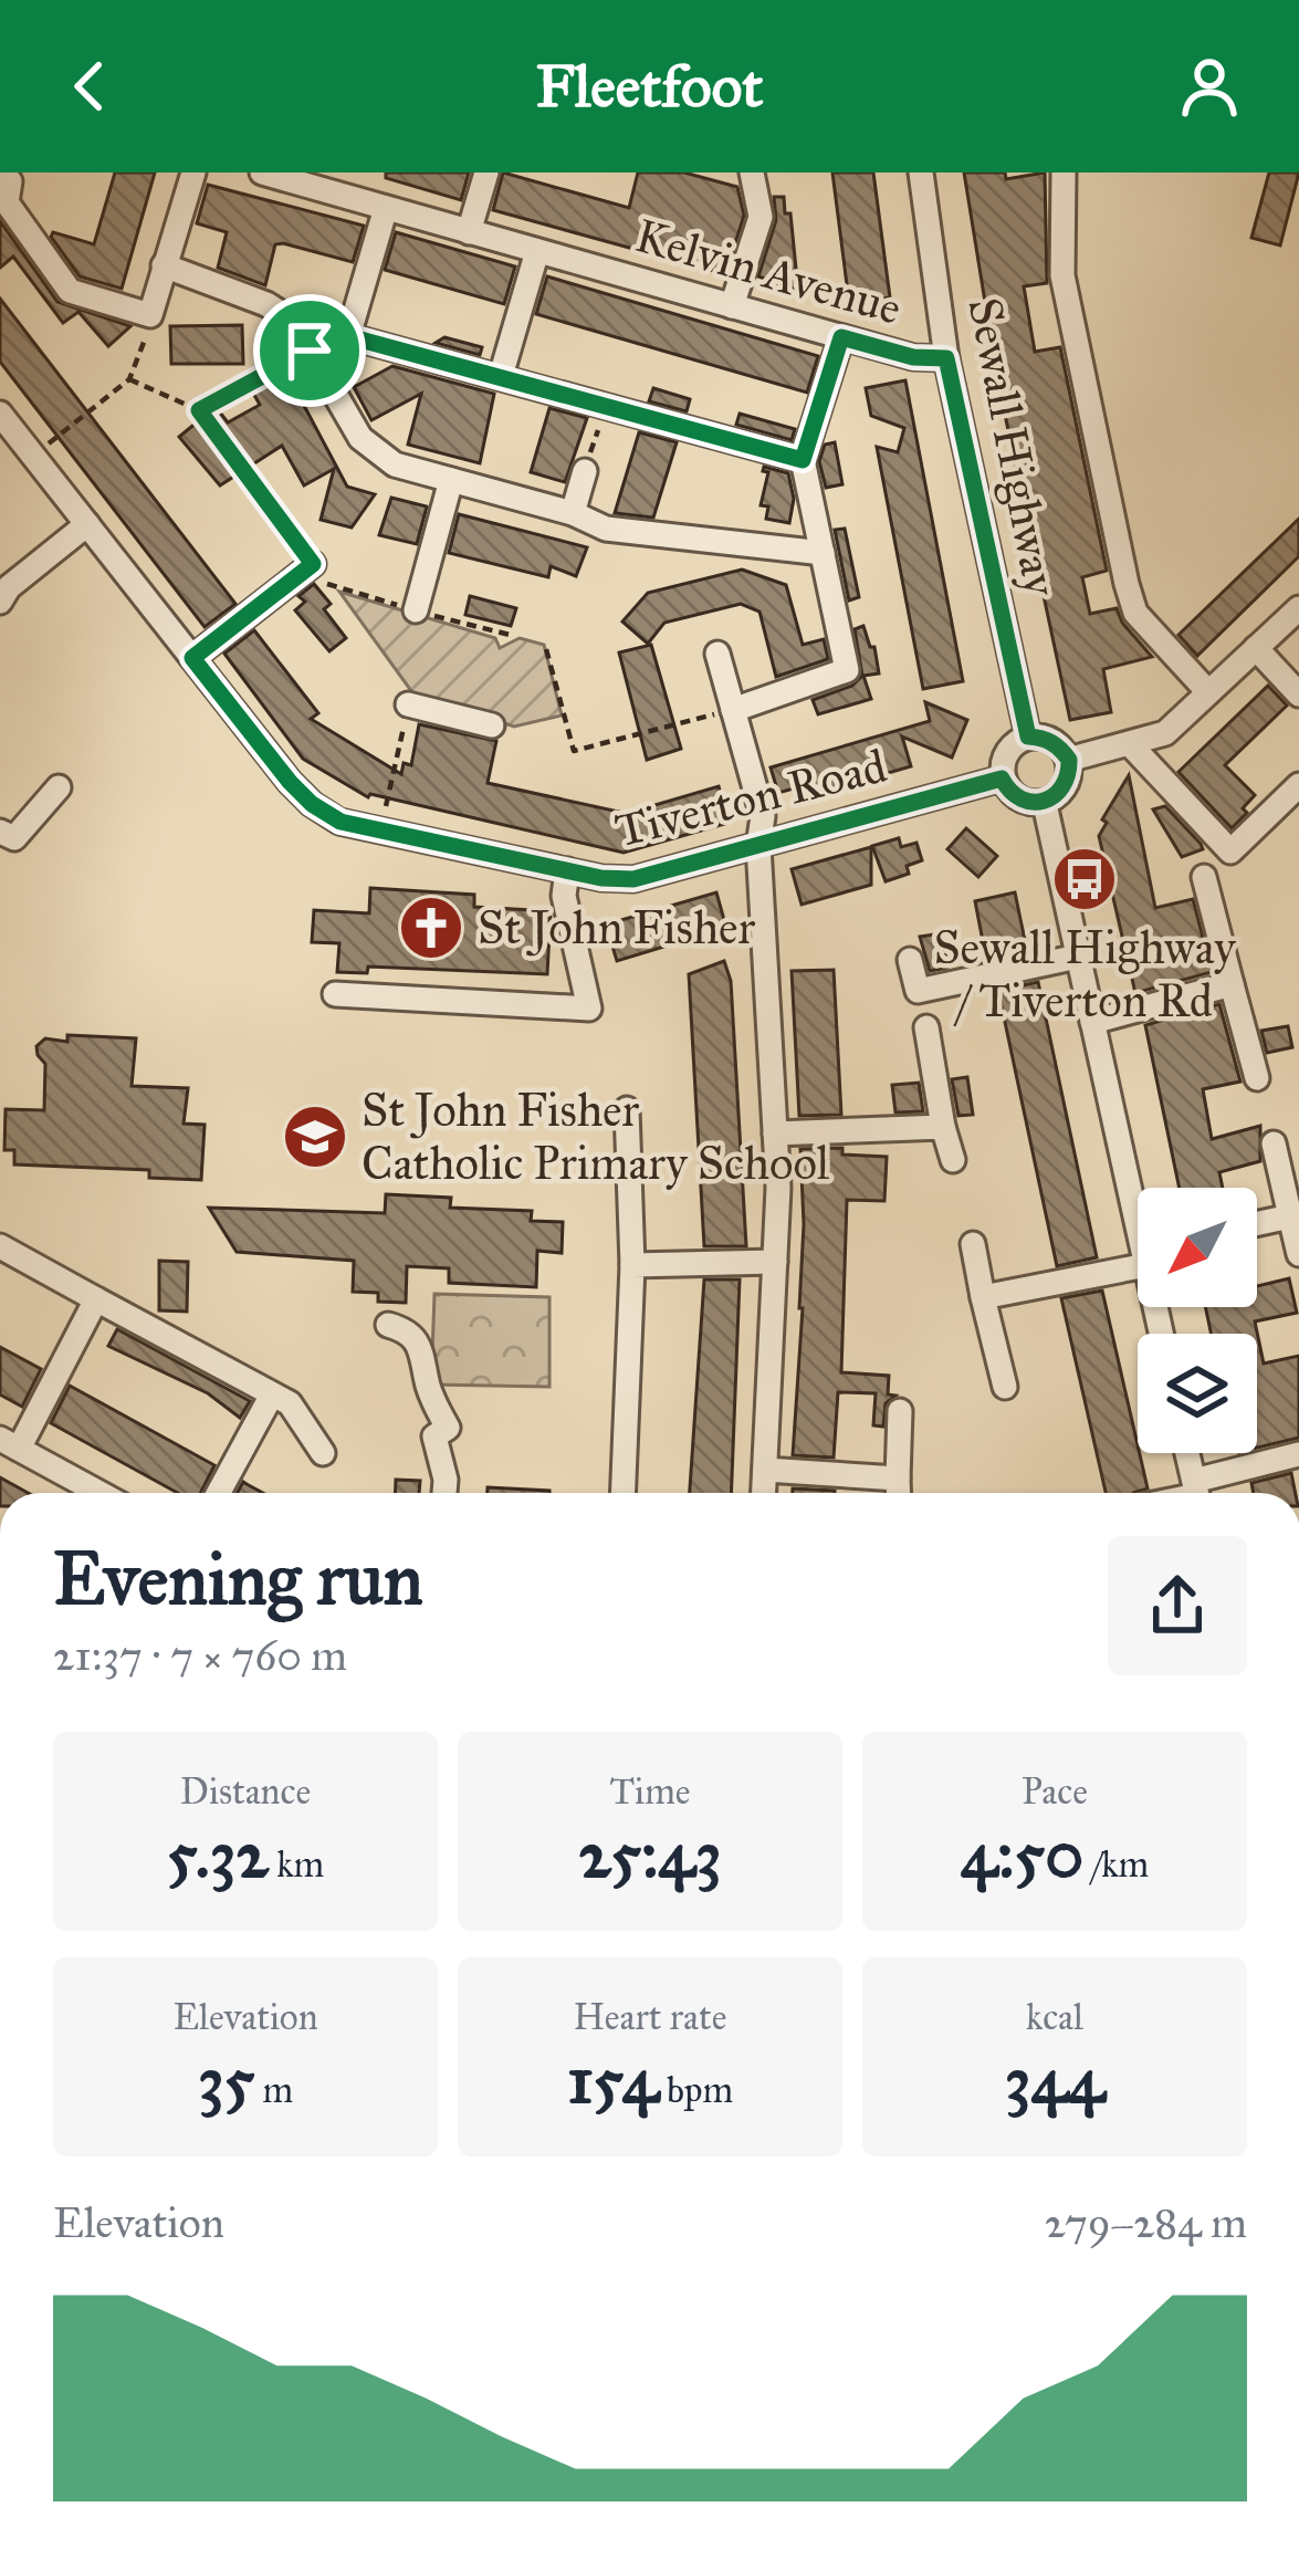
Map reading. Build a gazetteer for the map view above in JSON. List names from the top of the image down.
{
  "streets": {
    "street": ["Kelvin Avenue", "Sewall Highway", "Tiverton Road"]
  },
  "crossings": [
    ["Kelvin Avenue", "Sewall Highway"],
    ["Sewall Highway", "Tiverton Road"]
  ],
  "places": {
    "bus stop": ["Sewall Highway / Tiverton Rd"],
    "church": ["St John Fisher"],
    "school or university": ["St John Fisher Catholic Primary School"]
  },
  "north": "bottom left",
  "page": {
    "header": "Fleetfoot",
    "heading": ["Evening run", "21:37 · 7 × 760 m"],
    "stats": [
      ["Distance", "5.32 km"],
      ["Time", "25:43"],
      ["Pace", "4:50 /km"],
      ["Elevation", "35 m"],
      ["Heart rate", "154 bpm"],
      ["kcal", "344"]
    ],
    "chart": ["Elevation", "279–284 m"]
  }
}
